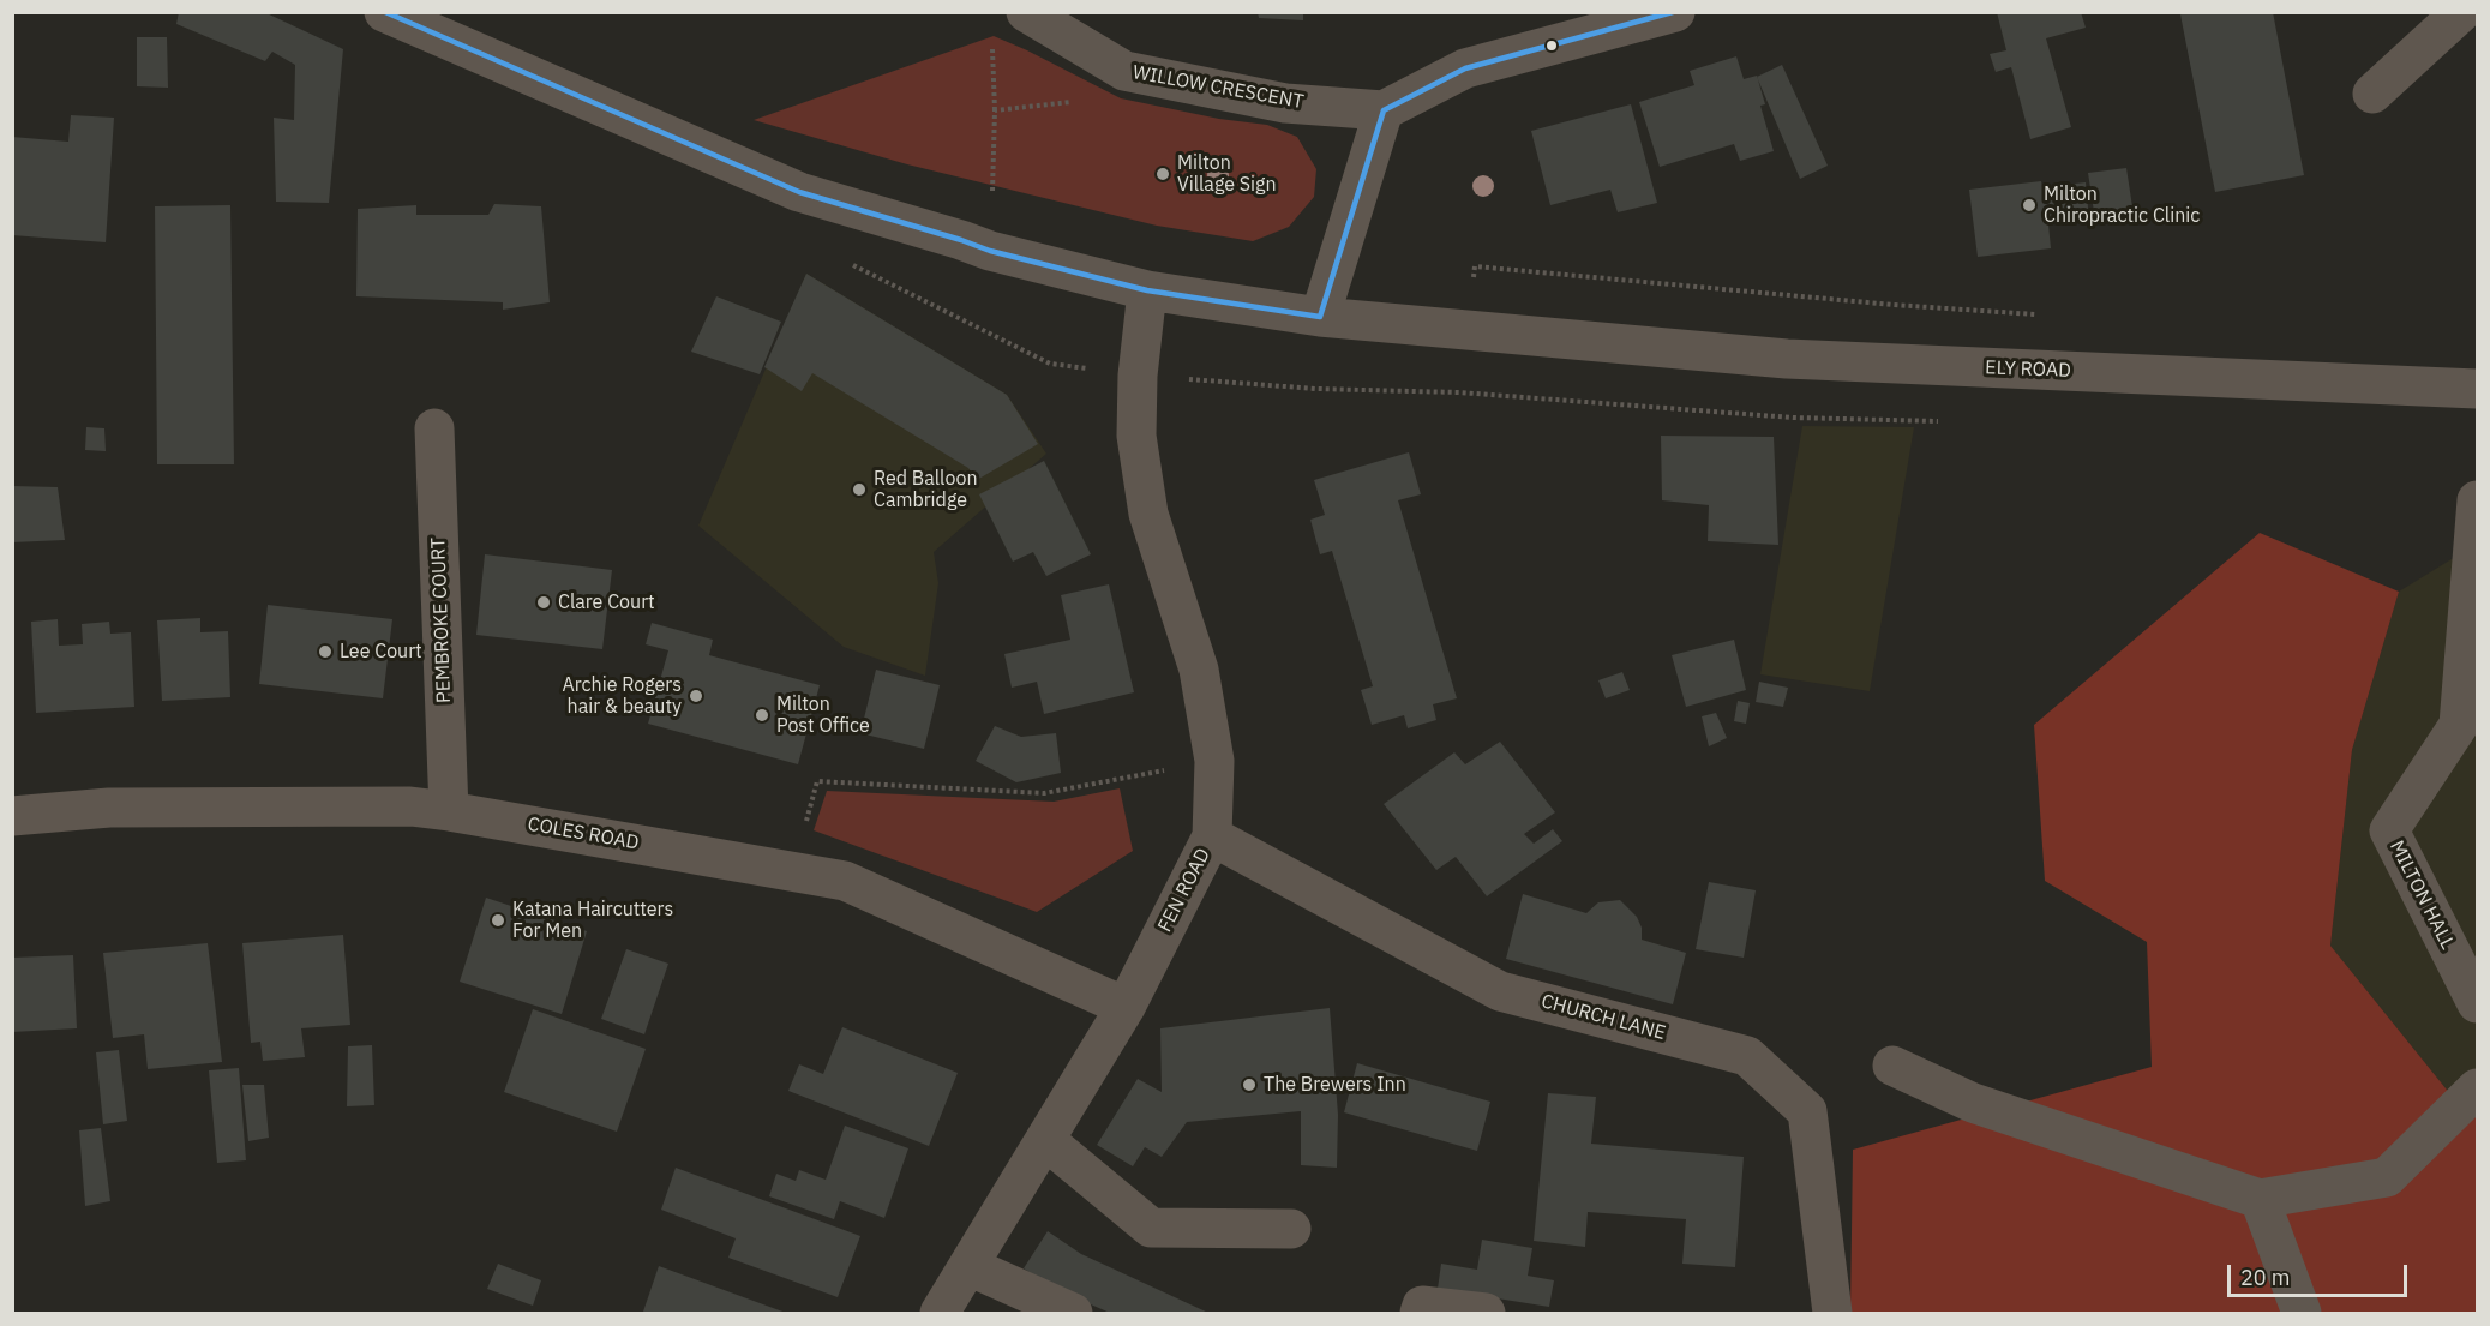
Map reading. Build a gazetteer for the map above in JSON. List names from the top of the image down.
{
  "streets": {
    "street": [
      "WILLOW CRESCENT",
      "ELY ROAD",
      "PEMBROKE COURT",
      "COLES ROAD",
      "FEN ROAD",
      "MILTON HALL",
      "CHURCH LANE"
    ]
  },
  "crossings": [
    ["ELY ROAD", "FEN ROAD"],
    ["PEMBROKE COURT", "COLES ROAD"],
    ["COLES ROAD", "FEN ROAD"],
    ["FEN ROAD", "CHURCH LANE"]
  ],
  "places": [
    "Milton Village Sign",
    "Milton Chiropractic Clinic",
    "Red Balloon Cambridge",
    "Clare Court",
    "Lee Court",
    "Archie Rogers hair & beauty",
    "Milton Post Office",
    "Katana Haircutters For Men",
    "The Brewers Inn"
  ],
  "scale_bar": "20 m"
}
